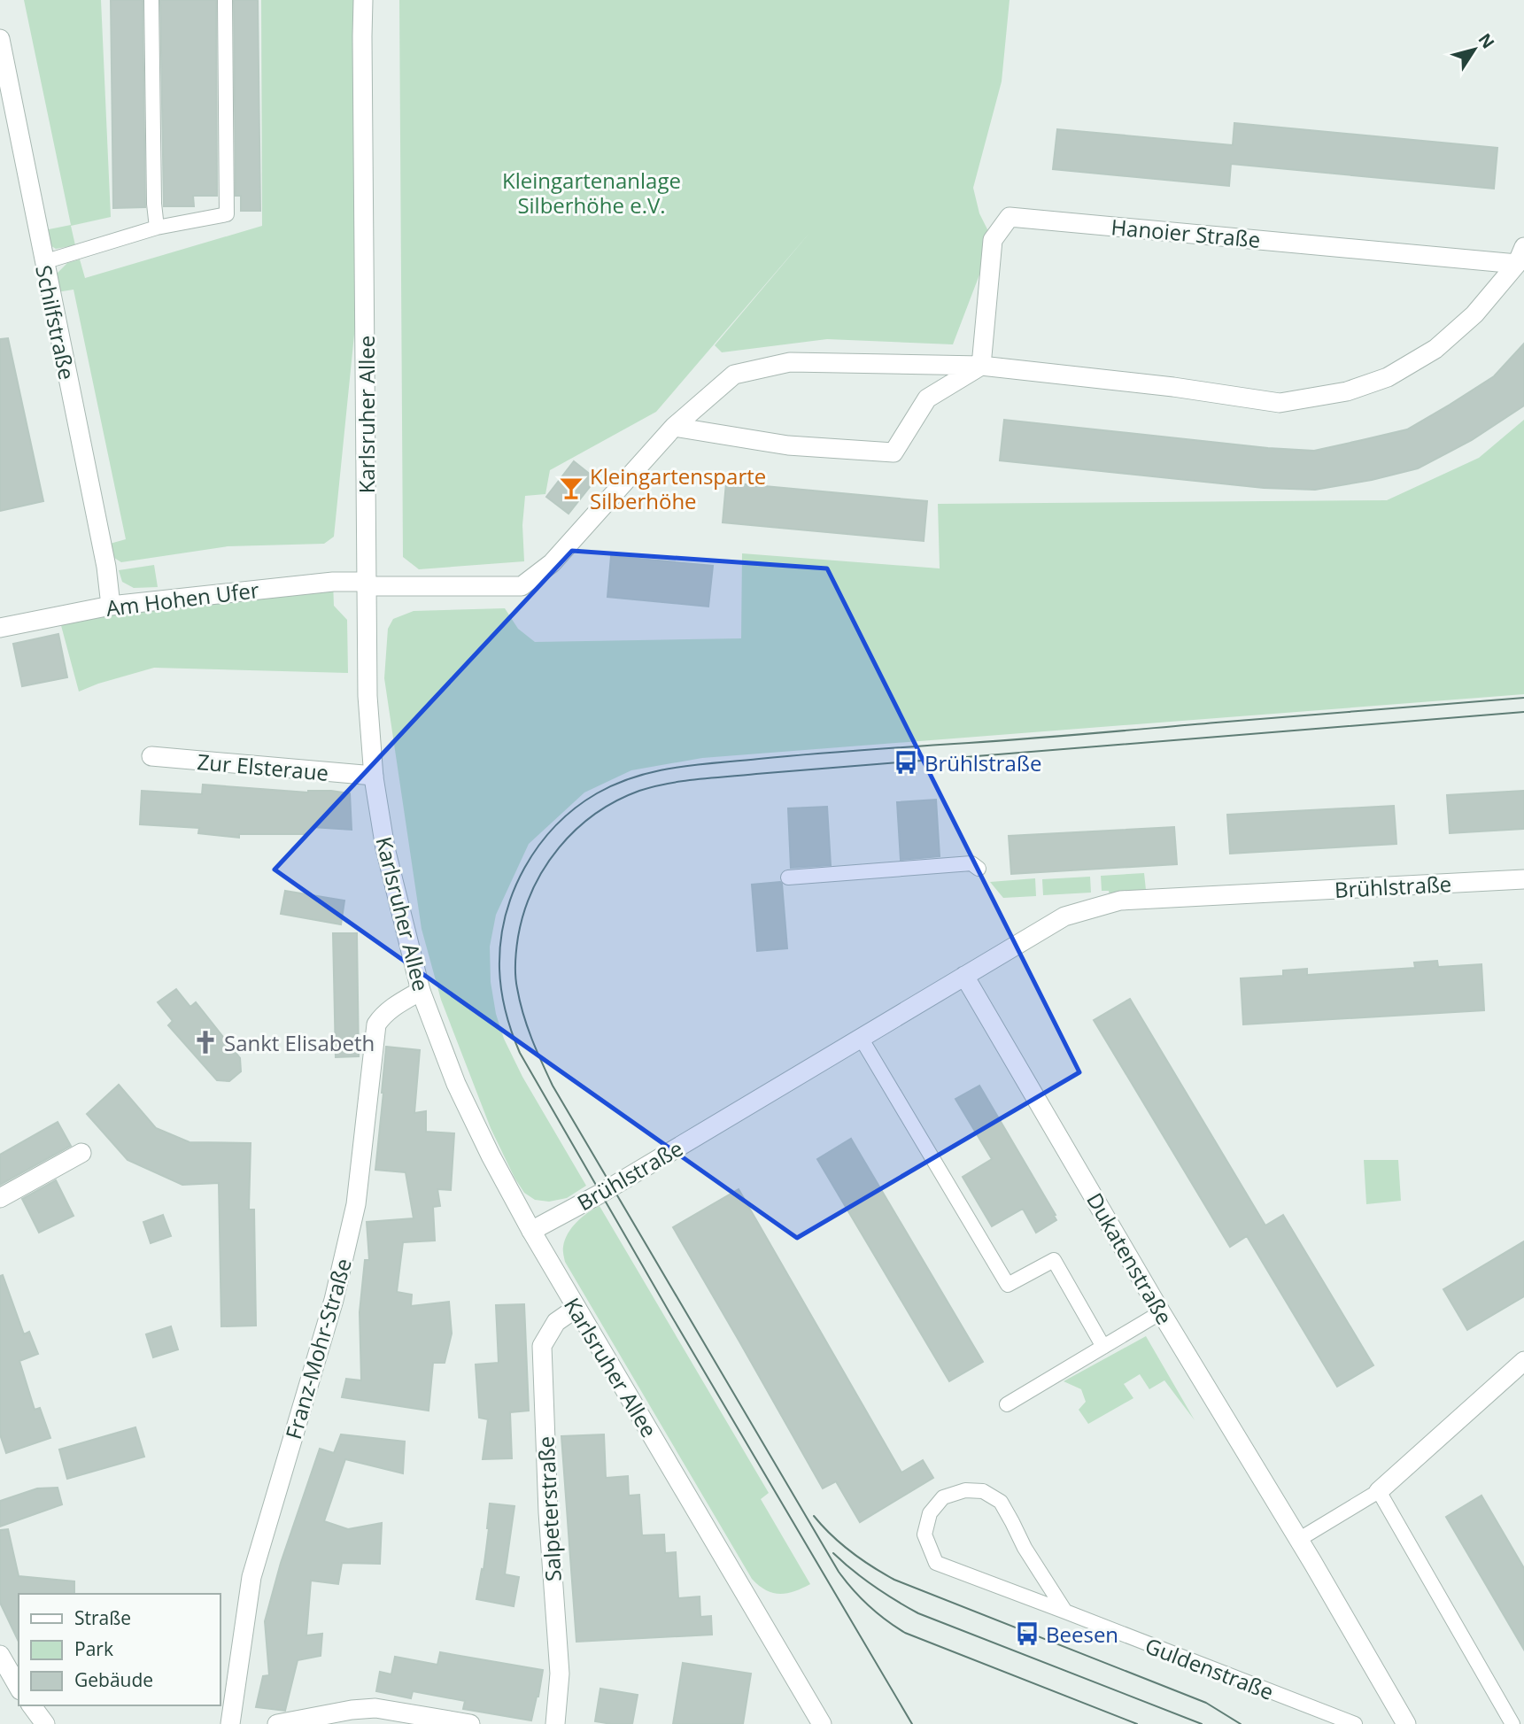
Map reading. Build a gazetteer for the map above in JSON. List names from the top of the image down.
{
  "streets": {
    "street": [
      "Hanoier Straße",
      "Schilfstraße",
      "Karlsruher Allee",
      "Am Hohen Ufer",
      "Zur Elsteraue",
      "Brühlstraße",
      "Dukatenstraße",
      "Franz-Mohr-Straße",
      "Salpeterstraße"
    ],
    "lane": ["Guldenstraße"]
  },
  "crossings": [
    ["Hanoier Straße", "Karlsruher Allee"],
    ["Hanoier Straße", "Am Hohen Ufer"],
    ["Schilfstraße", "Am Hohen Ufer"],
    ["Karlsruher Allee", "Am Hohen Ufer"],
    ["Karlsruher Allee", "Zur Elsteraue"],
    ["Karlsruher Allee", "Brühlstraße"],
    ["Karlsruher Allee", "Franz-Mohr-Straße"],
    ["Karlsruher Allee", "Salpeterstraße"],
    ["Brühlstraße", "Dukatenstraße"]
  ],
  "parks": ["Kleingartenanlage Silberhöhe e.V."],
  "places": {
    "bar": ["Kleingartensparte Silberhöhe"],
    "bus stop": ["Brühlstraße", "Beesen"],
    "church": ["Sankt Elisabeth"]
  },
  "legend": ["Straße", "Park", "Gebäude"],
  "north": "top right"
}
